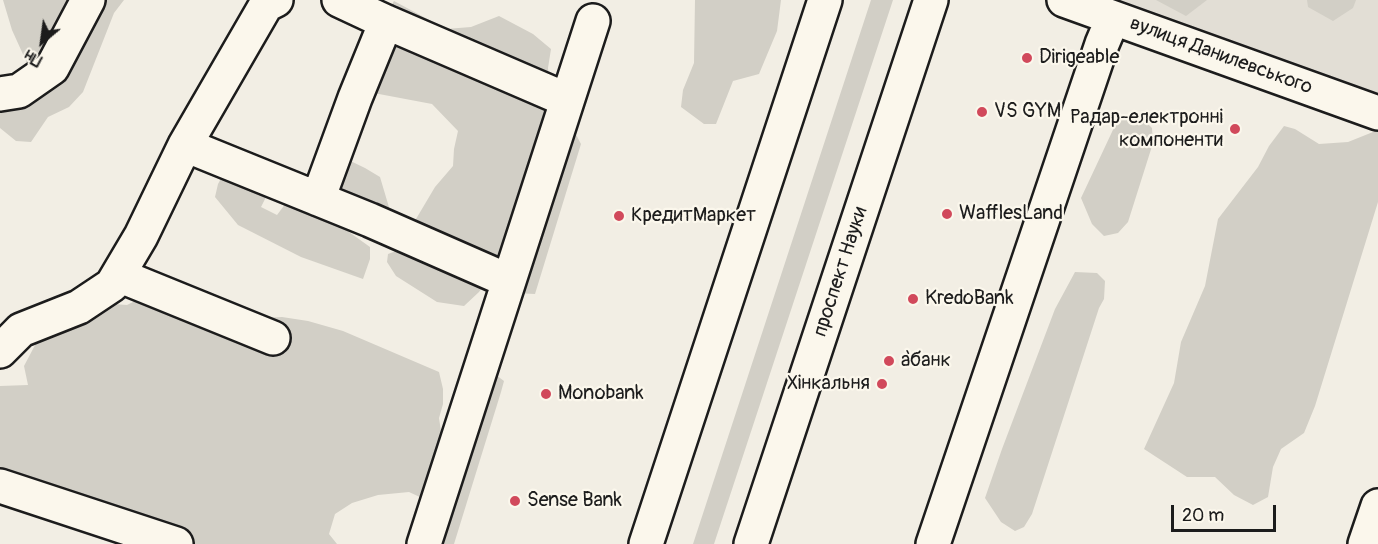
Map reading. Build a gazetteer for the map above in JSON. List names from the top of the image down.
{
  "streets": {
    "main road": ["вулиця Данилевського", "проспект Науки"]
  },
  "places": [
    "Dirigeable",
    "VS GYM",
    "Радар-електронні компоненти",
    "WafflesLand",
    "КредитМаркет",
    "KredoBank",
    "а̀банк",
    "Хінкальня",
    "Monobank",
    "Sense Bank"
  ],
  "scale_bar": "20 m",
  "north": "bottom left"
}
